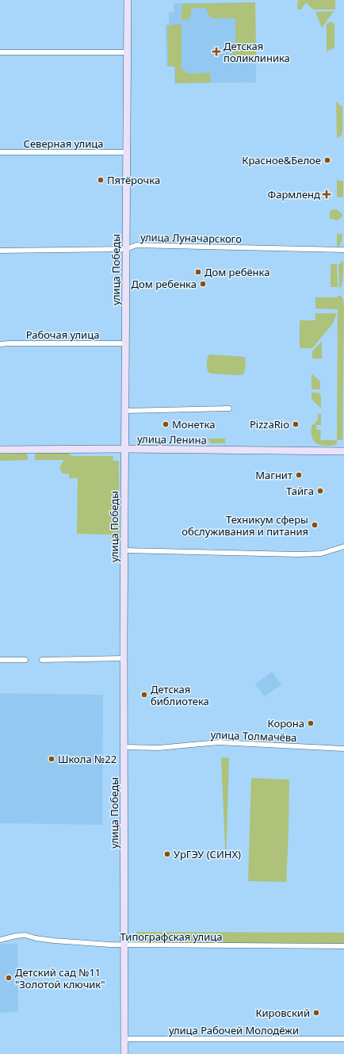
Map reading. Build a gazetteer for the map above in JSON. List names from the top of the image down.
{
  "streets": {
    "main road": ["улица Победы", "улица Ленина"],
    "street": [
      "Северная улица",
      "улица Луначарского",
      "Рабочая улица",
      "улица Толмачёва",
      "Типографская улица",
      "улица Рабочей Молодёжи"
    ]
  },
  "crossings": [
    ["Северная улица", "улица Победы"],
    ["улица Луначарского", "улица Победы"],
    ["улица Победы", "Рабочая улица"],
    ["улица Победы", "улица Ленина"],
    ["улица Победы", "улица Толмачёва"],
    ["улица Победы", "Типографская улица"],
    ["улица Победы", "улица Рабочей Молодёжи"]
  ],
  "places": {
    "health": ["Детская поликлиника", "Фармленд"],
    "other": [
      "Красное&Белое",
      "Пятёрочка",
      "Дом ребёнка",
      "Дом ребенка",
      "Монетка",
      "PizzaRio",
      "Магнит",
      "Тайга",
      "Техникум сферы обслуживания и питания",
      "Детская библиотека",
      "Корона",
      "Школа №22",
      "УрГЭУ (СИНХ)",
      "Детский сад №11 \"Золотой ключик\"",
      "Кировский"
    ]
  }
}
